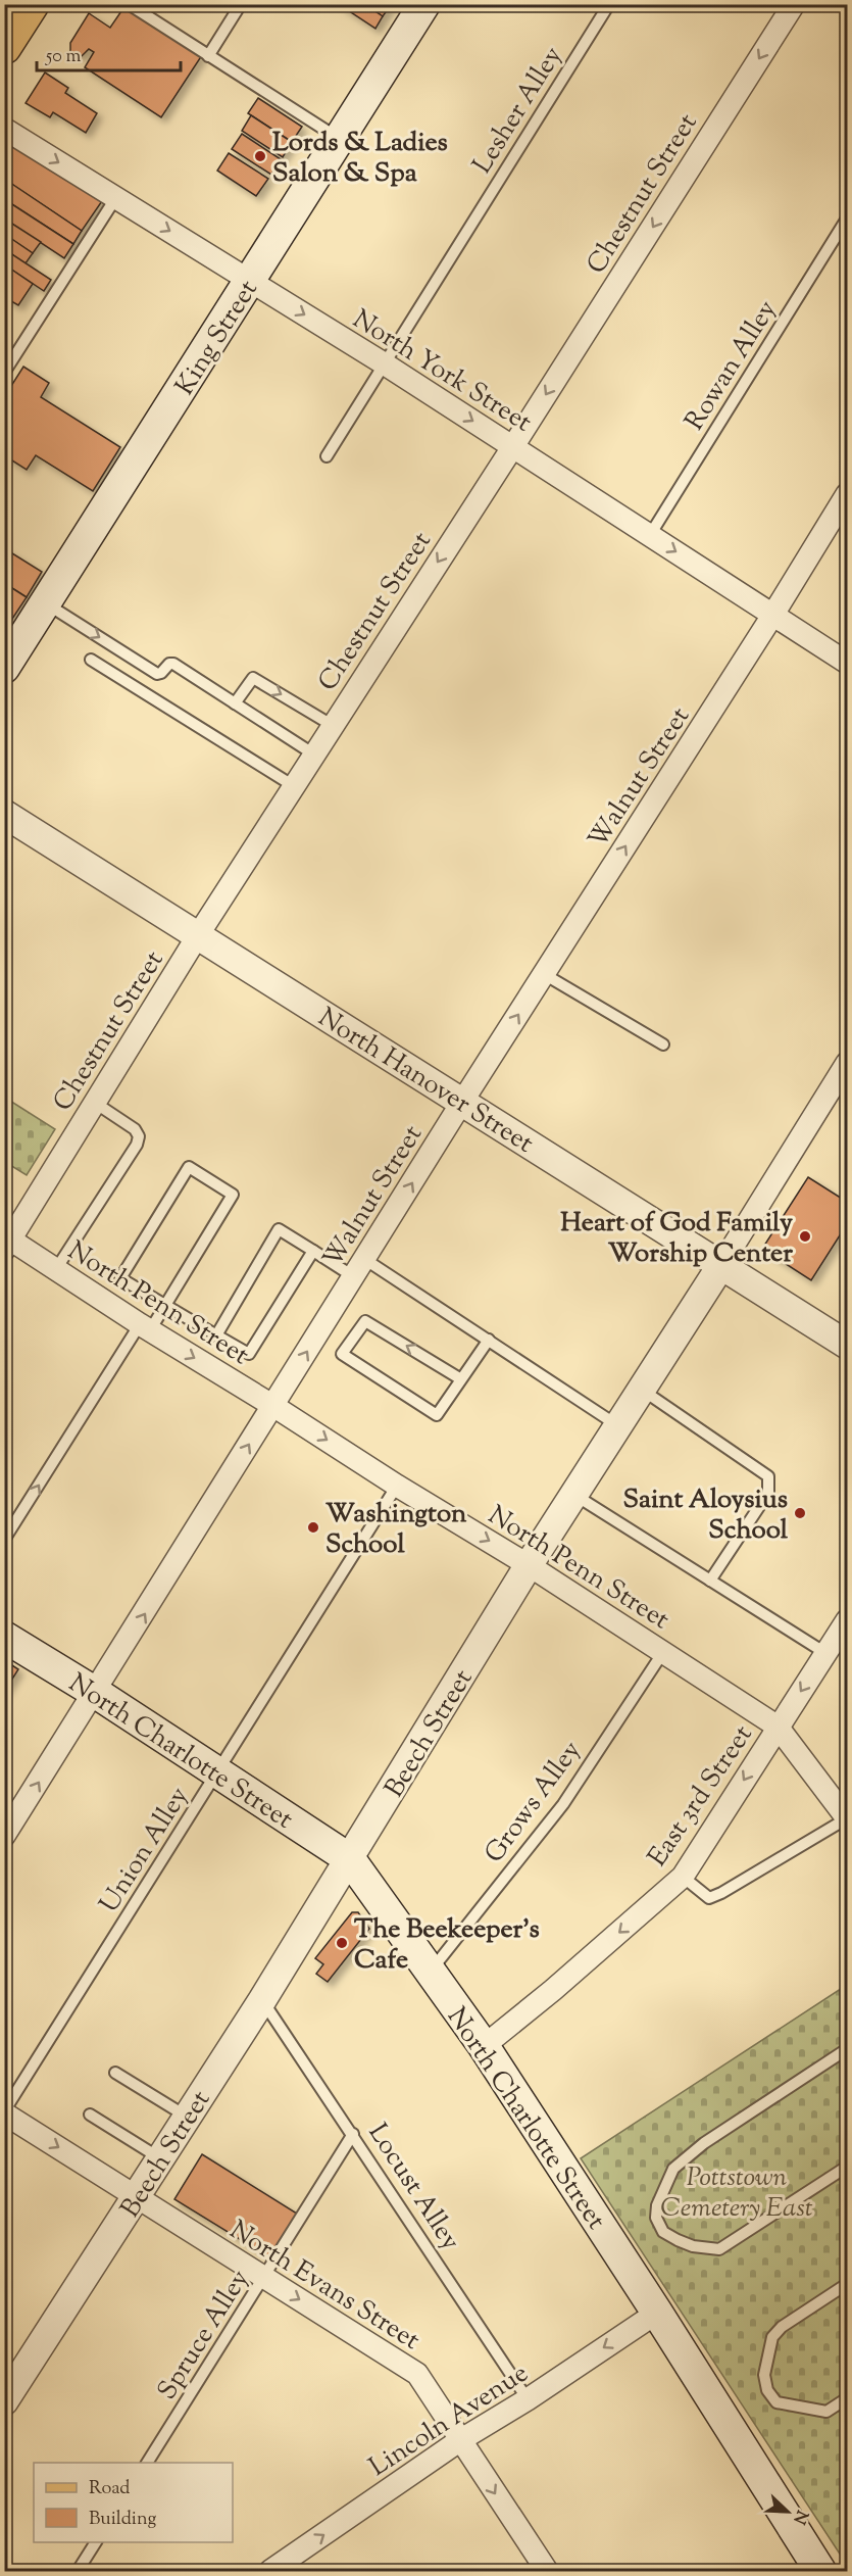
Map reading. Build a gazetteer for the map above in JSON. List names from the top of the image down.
{
  "streets": {
    "main road": ["King Street", "North Charlotte Street"],
    "street": [
      "Chestnut Street",
      "North York Street",
      "Walnut Street",
      "North Hanover Street",
      "North Penn Street",
      "Beech Street",
      "East 3rd Street",
      "North Evans Street",
      "Lincoln Avenue"
    ],
    "lane": [
      "Lesher Alley",
      "Rowan Alley",
      "Grows Alley",
      "Union Alley",
      "Locust Alley",
      "Spruce Alley"
    ]
  },
  "crossings": [
    ["Lesher Alley", "North York Street"],
    ["Chestnut Street", "North York Street"],
    ["Chestnut Street", "North Hanover Street"],
    ["Chestnut Street", "North Penn Street"],
    ["King Street", "North York Street"],
    ["Rowan Alley", "North York Street"],
    ["North York Street", "Walnut Street"],
    ["Walnut Street", "North Hanover Street"],
    ["Walnut Street", "North Penn Street"],
    ["Walnut Street", "North Charlotte Street"],
    ["North Hanover Street", "Beech Street"],
    ["North Penn Street", "Beech Street"],
    ["North Penn Street", "East 3rd Street"],
    ["North Penn Street", "Grows Alley"],
    ["North Penn Street", "Union Alley"],
    ["Beech Street", "North Charlotte Street"],
    ["Beech Street", "Locust Alley"],
    ["Beech Street", "North Evans Street"],
    ["North Charlotte Street", "East 3rd Street"],
    ["North Charlotte Street", "Grows Alley"],
    ["North Charlotte Street", "Union Alley"],
    ["North Charlotte Street", "Lincoln Avenue"],
    ["Union Alley", "North Evans Street"],
    ["Locust Alley", "Spruce Alley"],
    ["Locust Alley", "Lincoln Avenue"],
    ["North Evans Street", "Spruce Alley"],
    ["North Evans Street", "Lincoln Avenue"]
  ],
  "one_way": [
    "Chestnut Street",
    "North York Street",
    "Walnut Street",
    "North Penn Street",
    "East 3rd Street",
    "North Evans Street"
  ],
  "parks": ["Pottstown Cemetery East"],
  "places": [
    "Lords & Ladies Salon & Spa",
    "Heart of God Family Worship Center",
    "Saint Aloysius School",
    "Washington School",
    "The Beekeeper's Cafe"
  ],
  "legend": ["Road", "Building"],
  "scale_bar": "50 m",
  "north": "bottom right"
}
